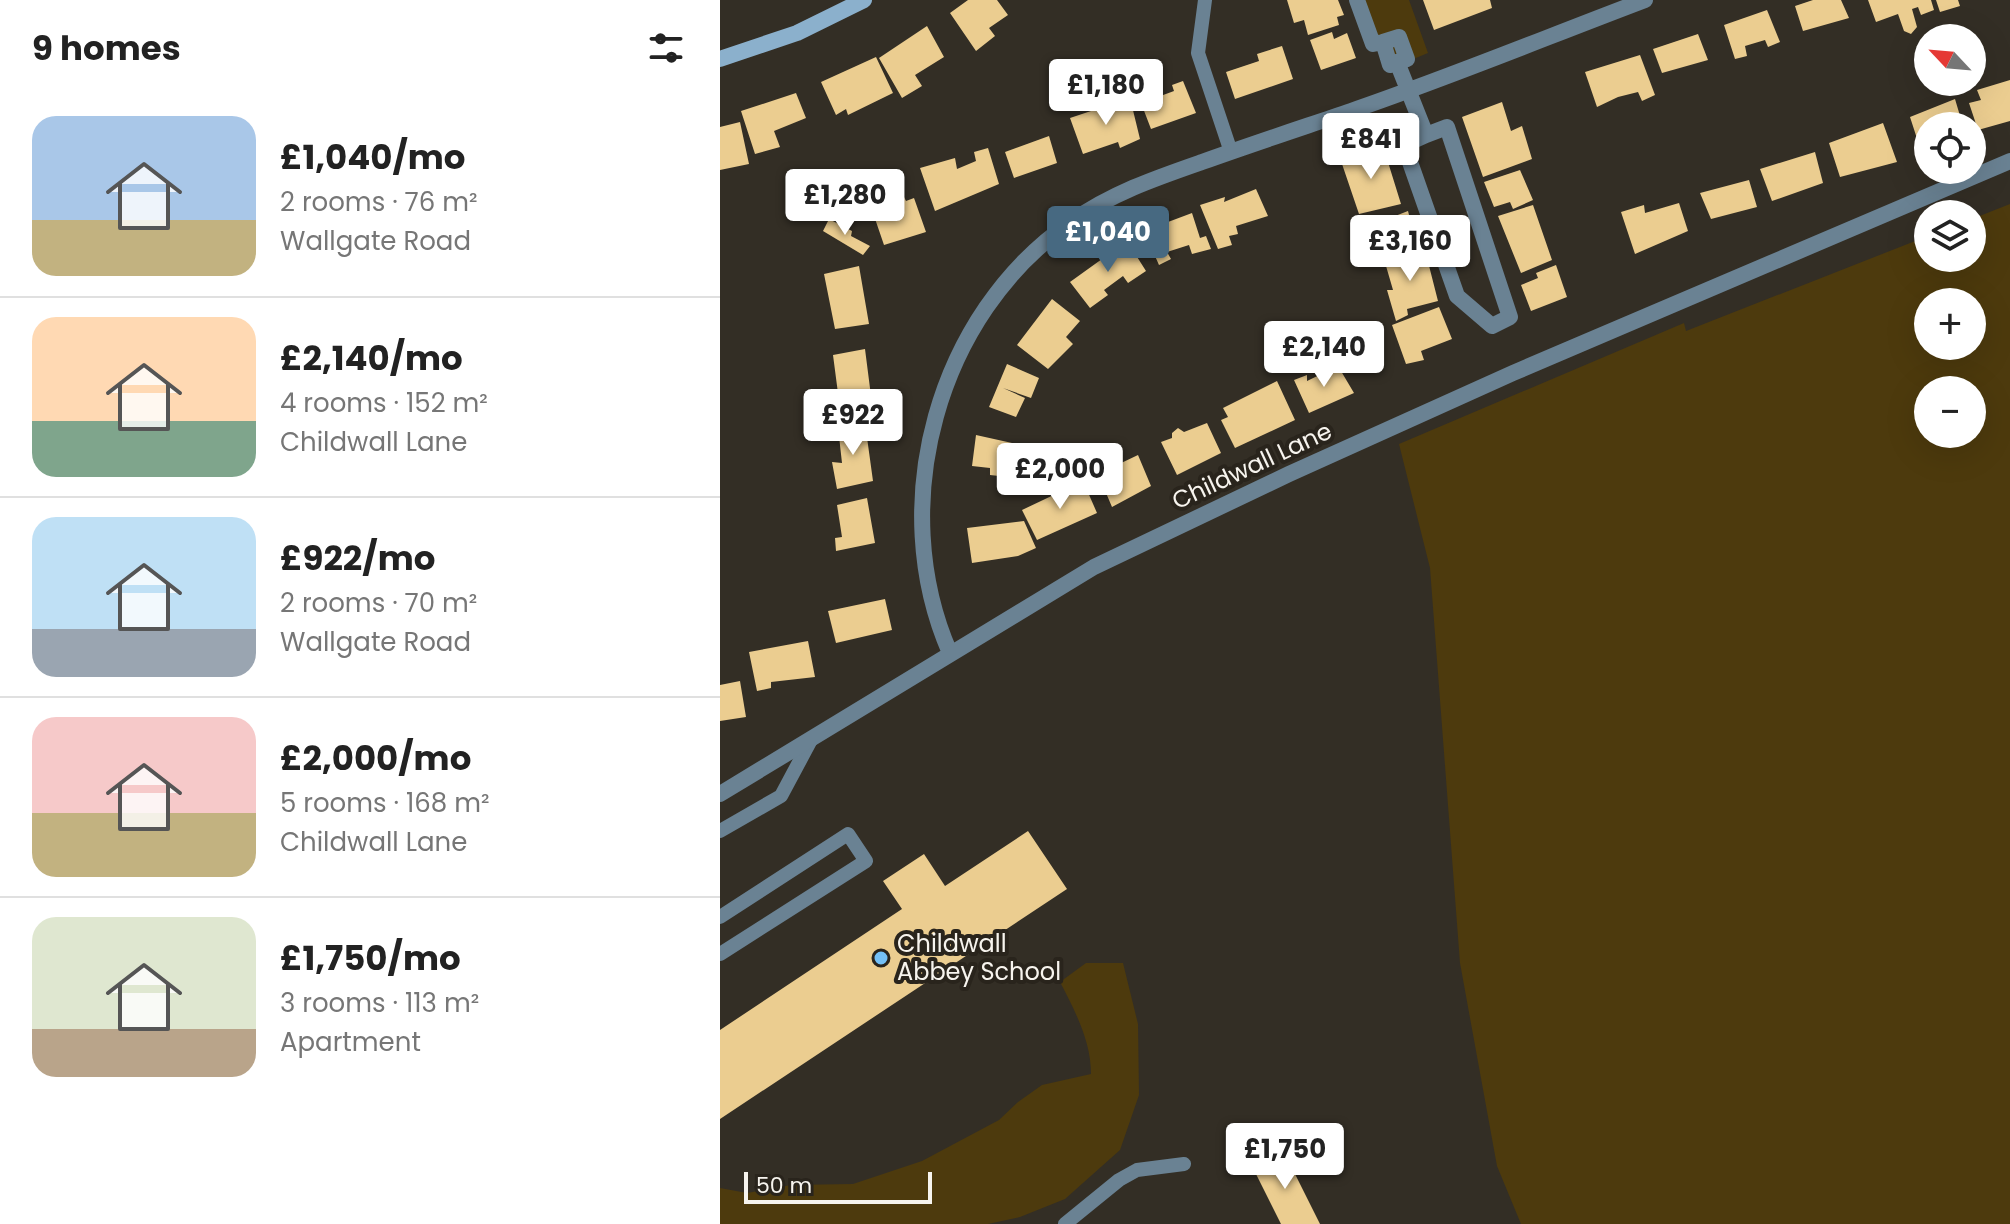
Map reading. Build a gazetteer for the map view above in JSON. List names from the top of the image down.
{
  "streets": {
    "street": ["Childwall Lane"]
  },
  "places": ["Childwall Abbey School"],
  "scale_bar": "50 m",
  "north": "top left",
  "page": {
    "heading": "9 homes",
    "map_buttons": ["+", "−"],
    "price": [
      "£1,180",
      "£841",
      "£1,280",
      "£1,040",
      "£3,160",
      "£2,140",
      "£922",
      "£2,000",
      "£1,750"
    ],
    "list": [
      {
        "name": "£1,040/mo",
        "note": "2 rooms · 76 m² · Wallgate Road"
      },
      {
        "name": "£2,140/mo",
        "note": "4 rooms · 152 m² · Childwall Lane"
      },
      {
        "name": "£922/mo",
        "note": "2 rooms · 70 m² · Wallgate Road"
      },
      {
        "name": "£2,000/mo",
        "note": "5 rooms · 168 m² · Childwall Lane"
      },
      {
        "name": "£1,750/mo",
        "note": "3 rooms · 113 m² · Apartment"
      }
    ],
    "scale": "50 m"
  }
}
